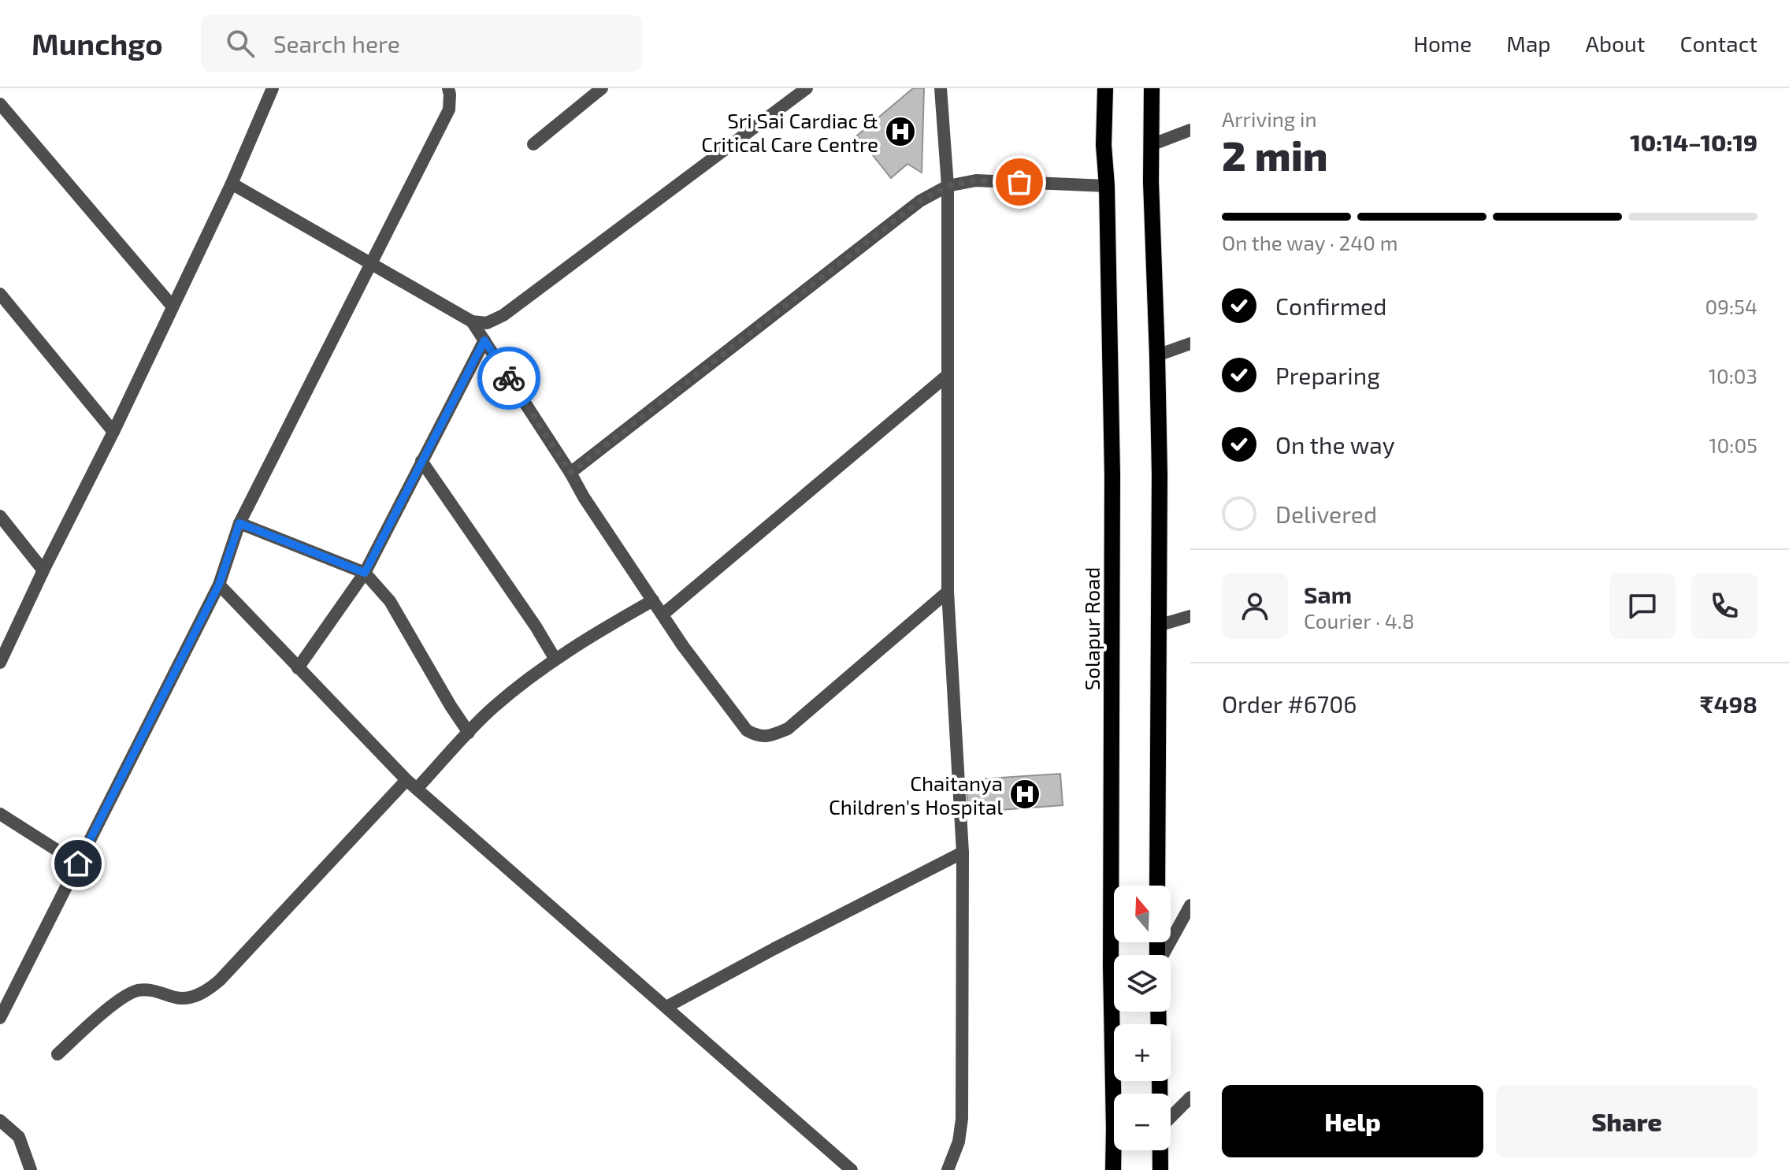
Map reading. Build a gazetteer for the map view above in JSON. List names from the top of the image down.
{
  "streets": {
    "main road": ["Solapur Road"]
  },
  "places": {
    "hospital": ["Sri Sai Cardiac & Critical Care Centre", "Chaitanya Children's Hospital"]
  },
  "north": "top",
  "page": {
    "header": "Munchgo",
    "search": "Search here",
    "nav": [
      "Home",
      "Map",
      "About",
      "Contact"
    ],
    "heading": ["2 min", "Arriving in", "10:14–10:19"],
    "panel": [
      "Sam",
      "Courier · 4.8",
      "Order #6706",
      "₹498"
    ],
    "bar": "On the way · 240 m",
    "list": [
      ["Confirmed", "09:54"],
      ["Preparing", "10:03"],
      ["On the way", "10:05"],
      "Delivered"
    ],
    "map_buttons": ["+", "−"],
    "buttons": ["Help", "Share"]
  }
}
